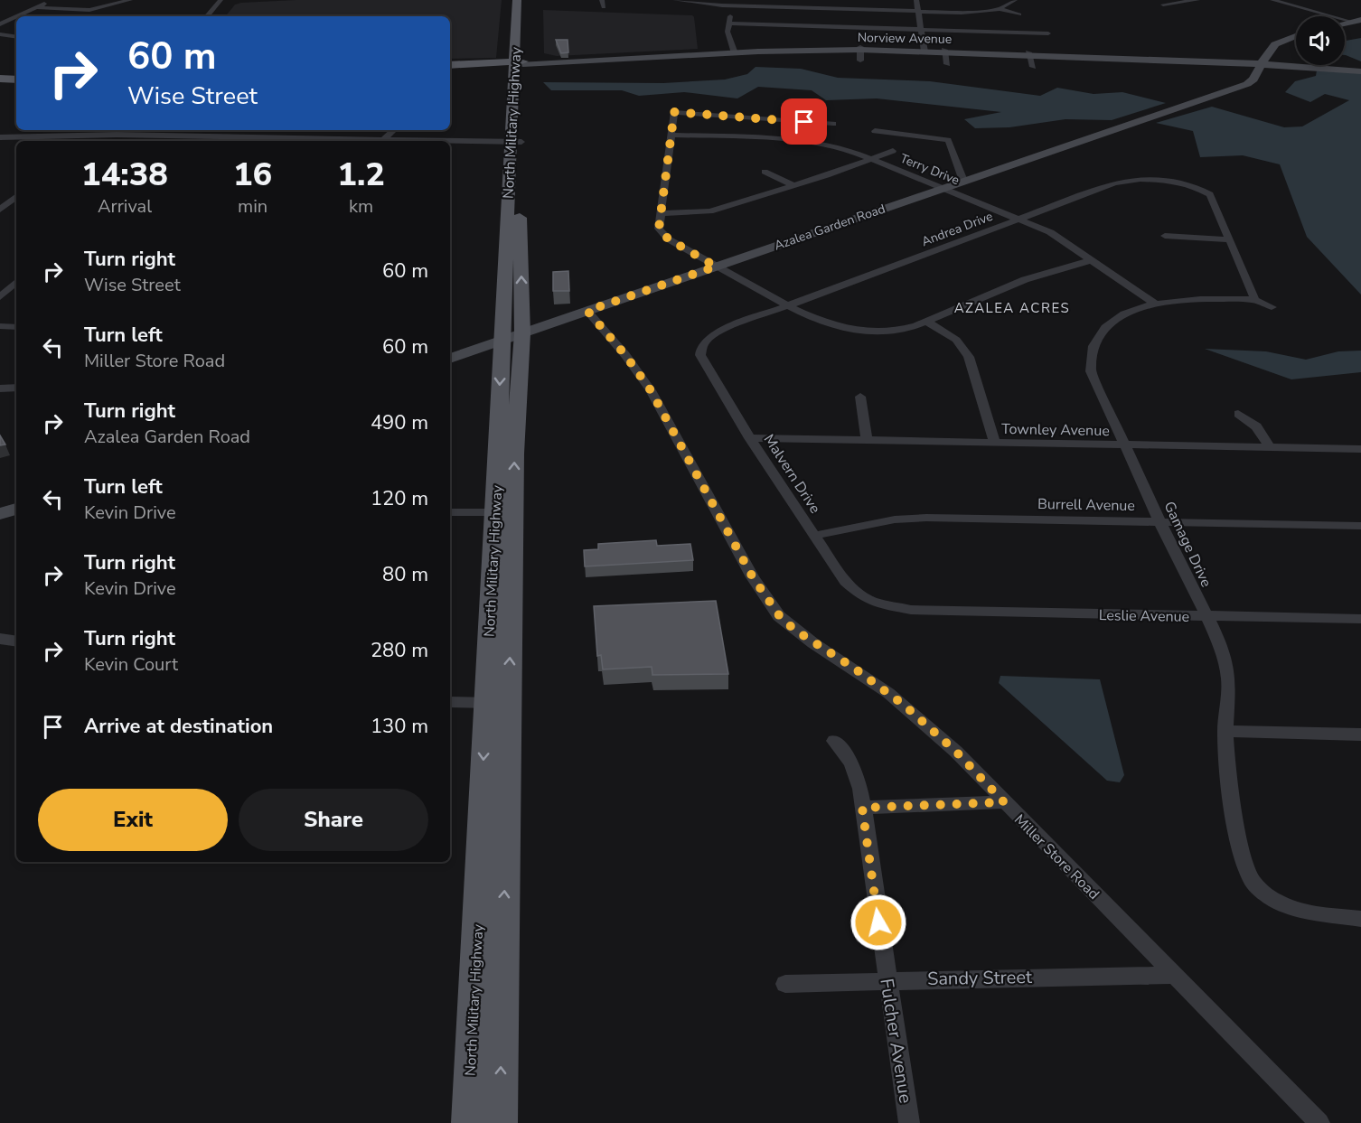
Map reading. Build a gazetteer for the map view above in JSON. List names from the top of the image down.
{
  "streets": {
    "main road": ["Norview Avenue", "North Military Highway", "Azalea Garden Road"],
    "street": [
      "Terry Drive",
      "Andrea Drive",
      "Townley Avenue",
      "Malvern Drive",
      "Burrell Avenue",
      "Gamage Drive",
      "Leslie Avenue",
      "Miller Store Road",
      "Sandy Street",
      "Fulcher Avenue"
    ]
  },
  "crossings": [
    ["Norview Avenue", "North Military Highway"],
    ["Norview Avenue", "Azalea Garden Road"],
    ["North Military Highway", "Azalea Garden Road"],
    ["Terry Drive", "Azalea Garden Road"],
    ["Terry Drive", "Andrea Drive"],
    ["Terry Drive", "Gamage Drive"],
    ["Azalea Garden Road", "Miller Store Road"],
    ["Andrea Drive", "Malvern Drive"],
    ["Townley Avenue", "Malvern Drive"],
    ["Townley Avenue", "Gamage Drive"],
    ["Malvern Drive", "Burrell Avenue"],
    ["Malvern Drive", "Leslie Avenue"],
    ["Burrell Avenue", "Gamage Drive"],
    ["Gamage Drive", "Leslie Avenue"],
    ["Miller Store Road", "Sandy Street"],
    ["Sandy Street", "Fulcher Avenue"]
  ],
  "districts": ["AZALEA ACRES"],
  "page": {
    "turn": ["60 m", "Wise Street"],
    "eta": [
      "14:38",
      "Arrival",
      "16",
      "min",
      "1.2",
      "km"
    ],
    "list": [
      {
        "name": "Turn right",
        "note": "Wise Street",
        "value": "60 m"
      },
      {
        "name": "Turn left",
        "note": "Miller Store Road",
        "value": "60 m"
      },
      {
        "name": "Turn right",
        "note": "Azalea Garden Road",
        "value": "490 m"
      },
      {
        "name": "Turn left",
        "note": "Kevin Drive",
        "value": "120 m"
      },
      {
        "name": "Turn right",
        "note": "Kevin Drive",
        "value": "80 m"
      },
      {
        "name": "Turn right",
        "note": "Kevin Court",
        "value": "280 m"
      },
      {
        "name": "Arrive at destination",
        "value": "130 m"
      }
    ],
    "buttons": ["Exit", "Share"]
  }
}
